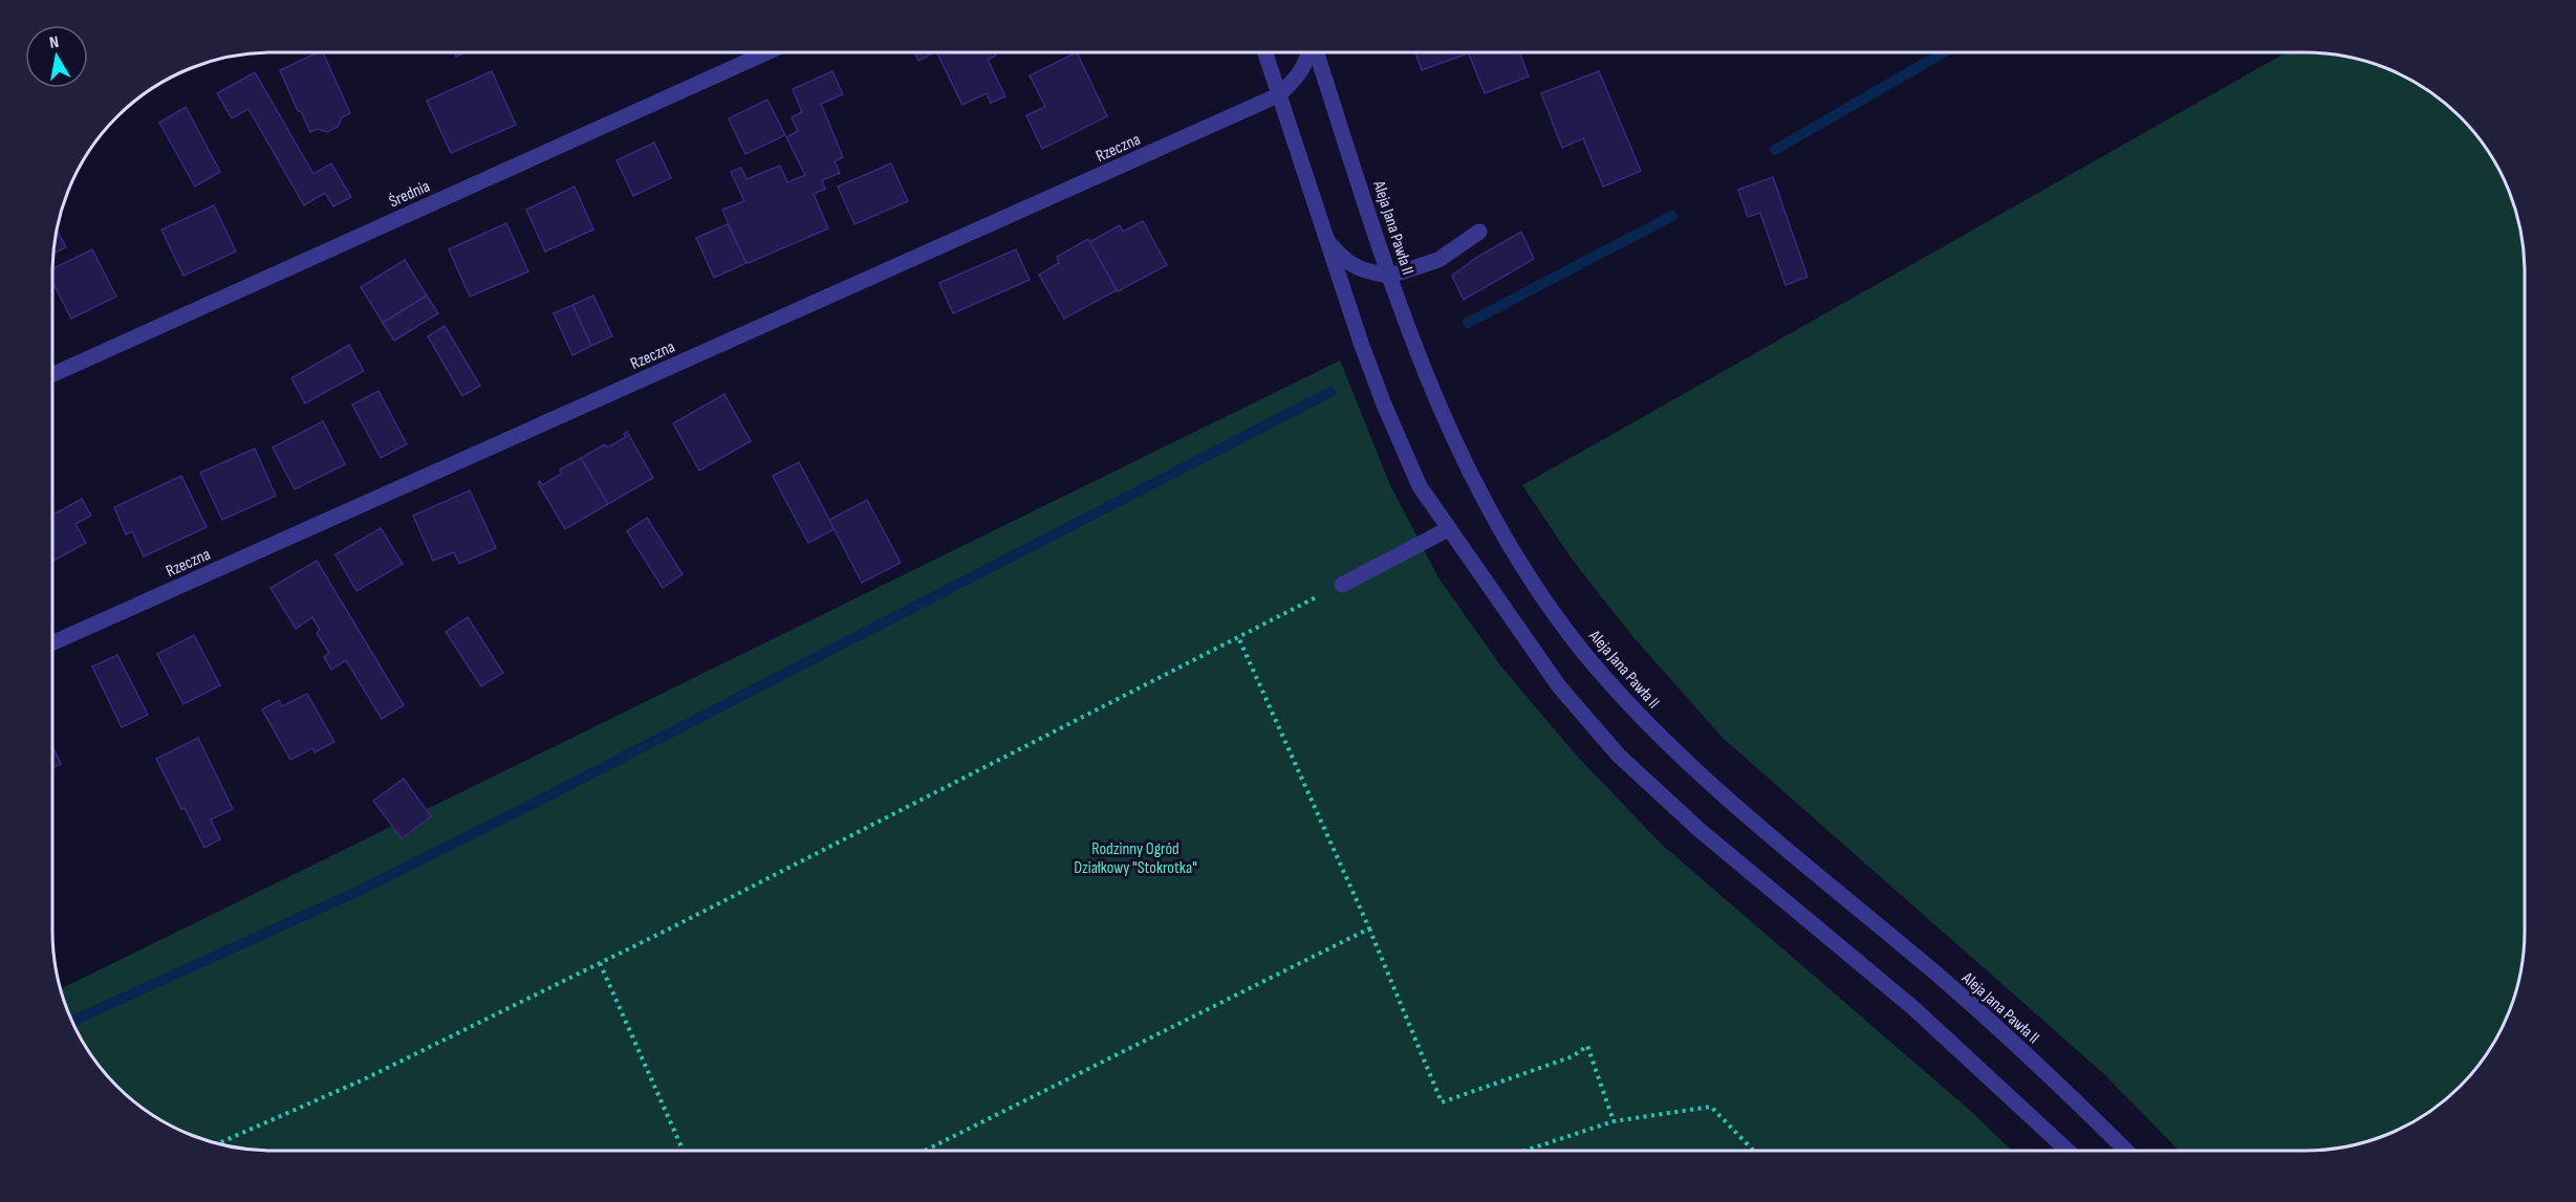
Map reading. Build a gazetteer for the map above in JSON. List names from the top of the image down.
{
  "streets": {
    "street": ["Rzeczna", "Średnia", "Aleja Jana Pawła II"]
  },
  "parks": ["Rodzinny Ogród Działkowy \"Stokrotka\""],
  "north": "top"
}
